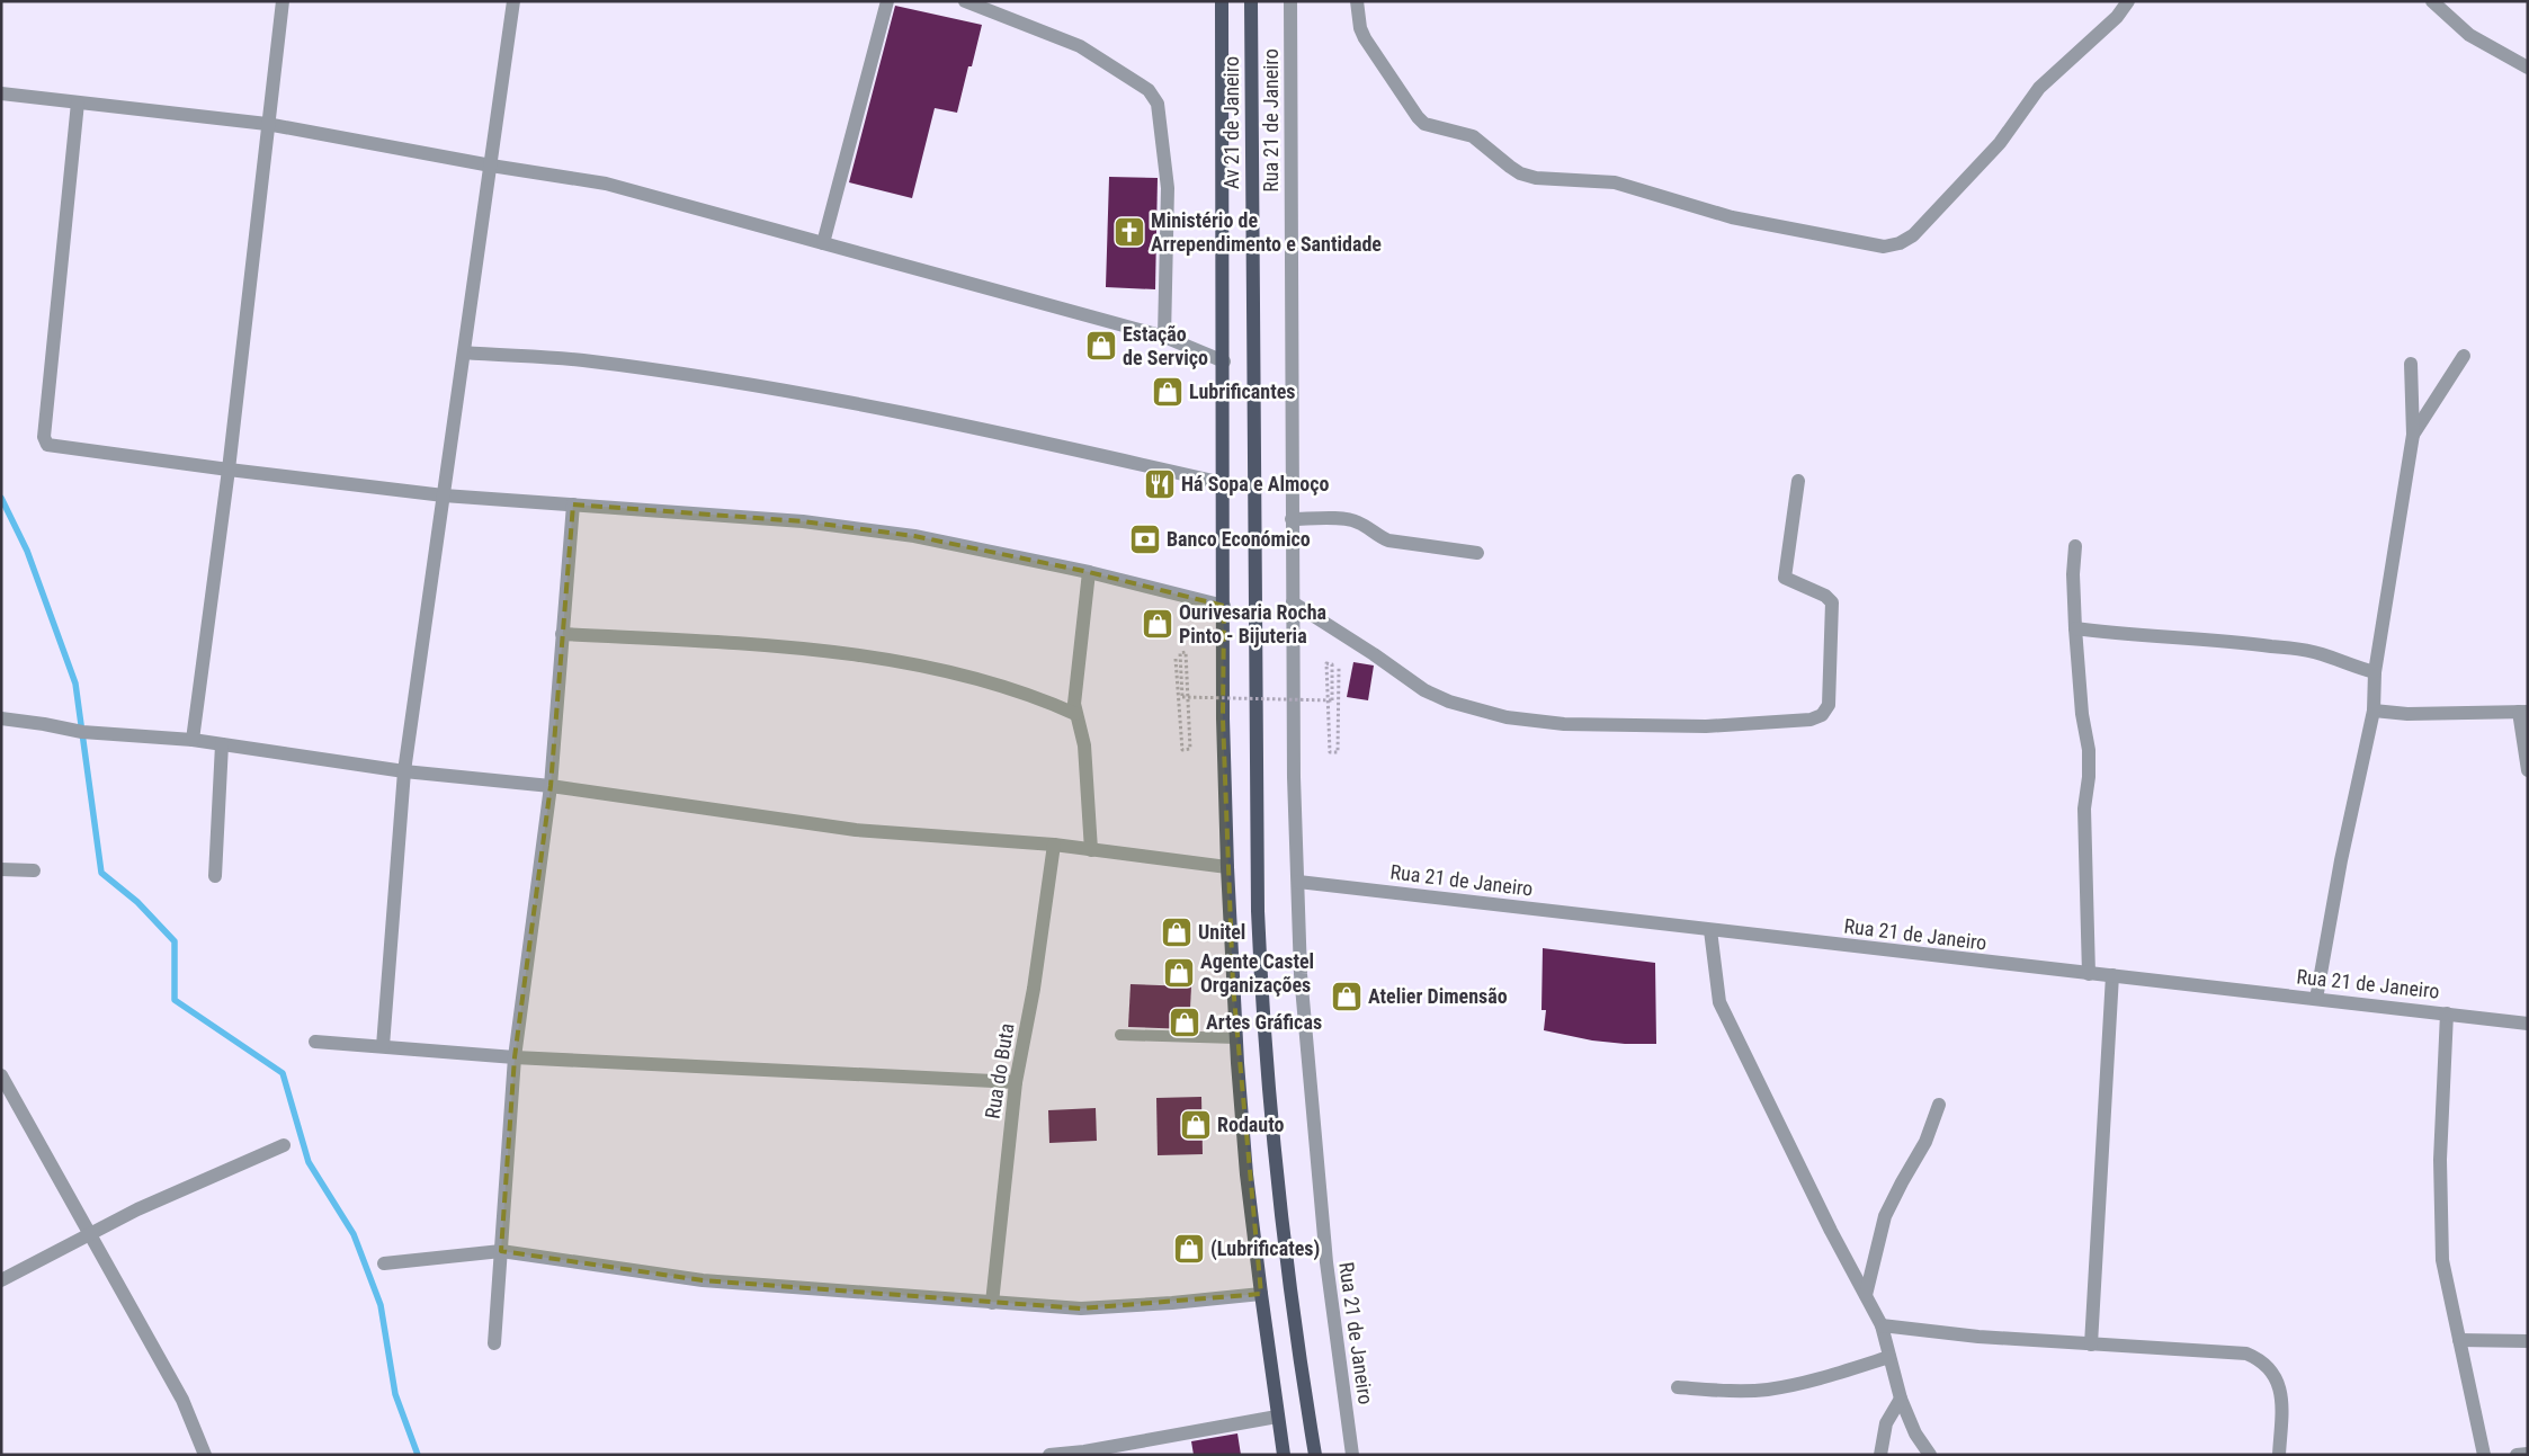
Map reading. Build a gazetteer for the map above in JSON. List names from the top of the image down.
{
  "streets": {
    "main road": ["Av 21 de Janeiro"],
    "street": ["Rua 21 de Janeiro", "Rua do Buta"]
  },
  "places": {
    "church": ["Ministério de Arrependimento e Santidade"],
    "shop": [
      "Estação de Serviço",
      "Lubrificantes",
      "Ourivesaria Rocha Pinto - Bijuteria",
      "Unitel",
      "Agente Castel Organizações",
      "Atelier Dimensão",
      "Artes Gráficas",
      "Rodauto",
      "(Lubrificates)"
    ],
    "restaurant": ["Há Sopa e Almoço"],
    "bank": ["Banco Económico"]
  }
}
